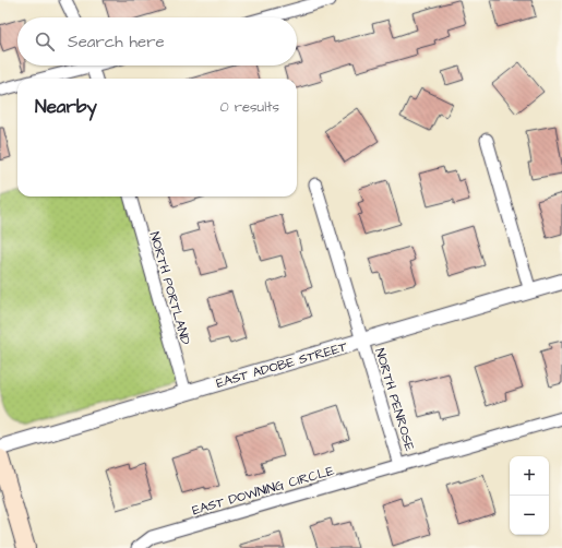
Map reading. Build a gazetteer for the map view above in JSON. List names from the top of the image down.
{
  "streets": {
    "street": [
      "NORTH PORTLAND",
      "EAST ADOBE STREET",
      "NORTH PENROSE",
      "EAST DOWNING CIRCLE"
    ]
  },
  "crossings": [
    ["NORTH PORTLAND", "EAST ADOBE STREET"],
    ["EAST ADOBE STREET", "NORTH PENROSE"],
    ["NORTH PENROSE", "EAST DOWNING CIRCLE"]
  ],
  "page": {
    "search": "Search here",
    "heading": ["Nearby", "0 results"],
    "map_buttons": ["+", "−"]
  }
}
